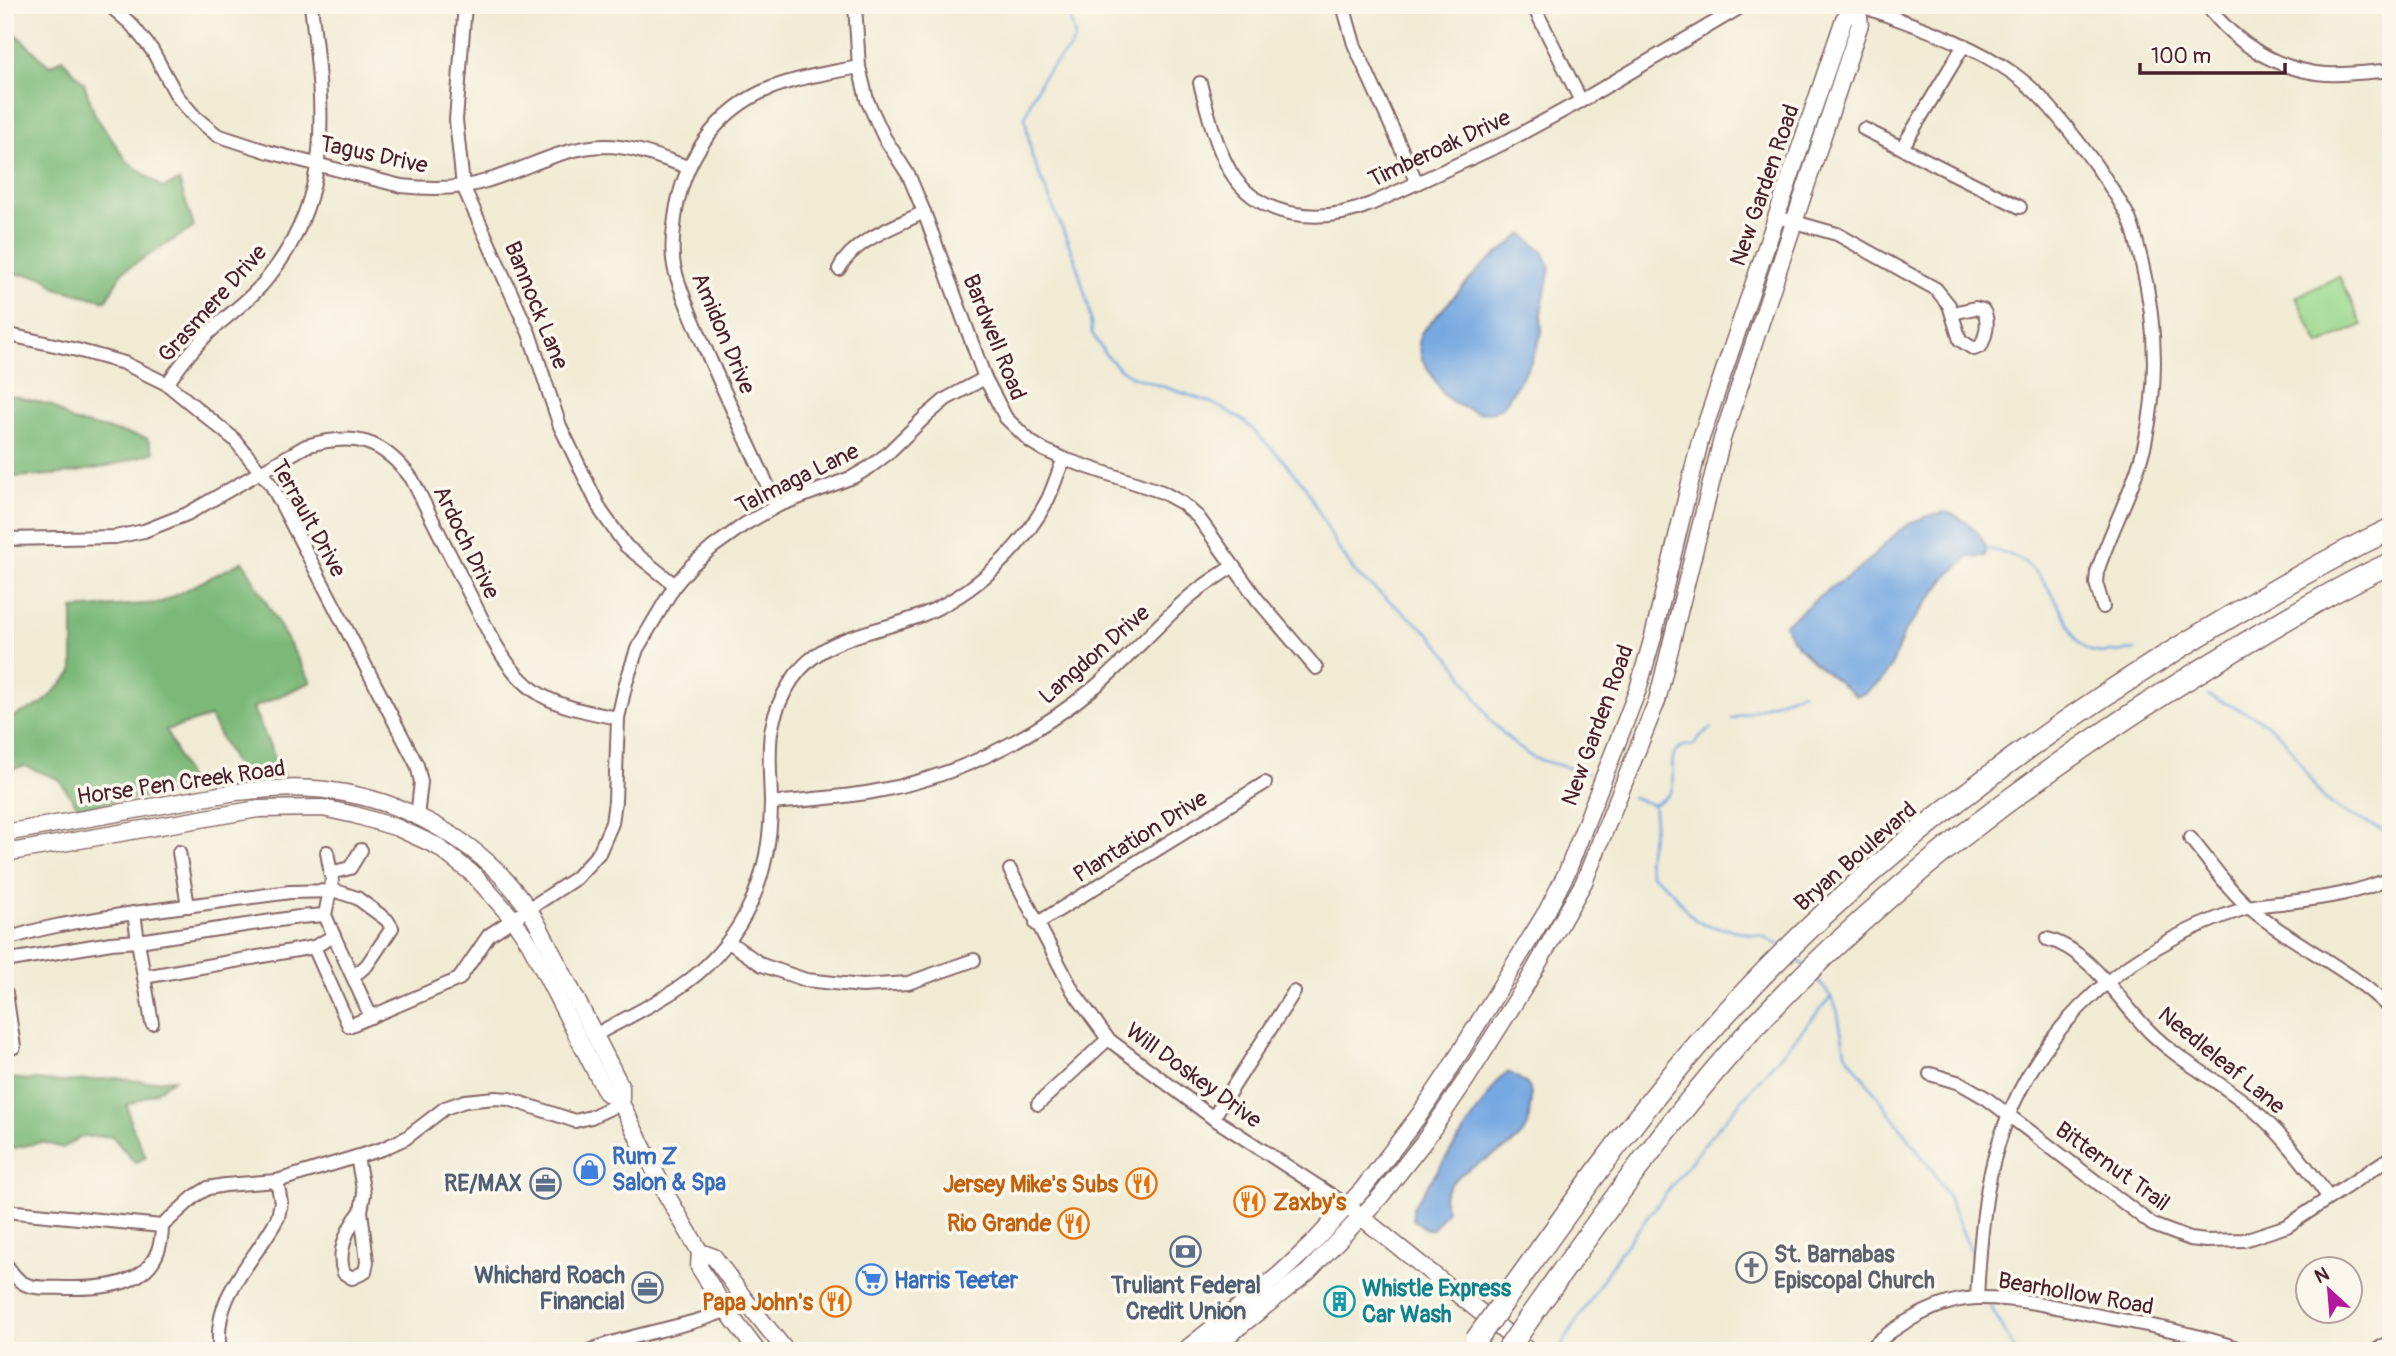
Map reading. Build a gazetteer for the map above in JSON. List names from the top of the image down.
{
  "streets": {
    "highway": ["Bryan Boulevard"],
    "main road": ["New Garden Road", "Horse Pen Creek Road"],
    "street": [
      "Timberoak Drive",
      "Tagus Drive",
      "Grasmere Drive",
      "Bannock Lane",
      "Amidon Drive",
      "Bardwell Road",
      "Talmaga Lane",
      "Terrault Drive",
      "Ardoch Drive",
      "Langdon Drive",
      "Plantation Drive",
      "Needleleaf Lane",
      "Will Doskey Drive",
      "Bitternut Trail",
      "Bearhollow Road"
    ]
  },
  "crossings": [
    ["Tagus Drive", "Grasmere Drive"],
    ["Tagus Drive", "Bannock Lane"],
    ["Tagus Drive", "Amidon Drive"],
    ["New Garden Road", "Will Doskey Drive"],
    ["Grasmere Drive", "Terrault Drive"],
    ["Bannock Lane", "Talmaga Lane"],
    ["Amidon Drive", "Bardwell Road"],
    ["Amidon Drive", "Talmaga Lane"],
    ["Bardwell Road", "Talmaga Lane"],
    ["Bardwell Road", "Langdon Drive"],
    ["Talmaga Lane", "Ardoch Drive"],
    ["Talmaga Lane", "Horse Pen Creek Road"],
    ["Terrault Drive", "Ardoch Drive"],
    ["Terrault Drive", "Horse Pen Creek Road"],
    ["Plantation Drive", "Will Doskey Drive"],
    ["Needleleaf Lane", "Bitternut Trail"]
  ],
  "places": {
    "shop": ["Rum Z Salon & Spa"],
    "office": ["RE/MAX", "Whichard Roach Financial"],
    "restaurant": [
      "Jersey Mike's Subs",
      "Zaxby's",
      "Rio Grande",
      "Papa John's"
    ],
    "bank": ["Truliant Federal Credit Union"],
    "church": ["St. Barnabas Episcopal Church"],
    "supermarket": ["Harris Teeter"],
    "building": ["Whistle Express Car Wash"]
  },
  "scale_bar": "100 m",
  "north": "top left"
}
